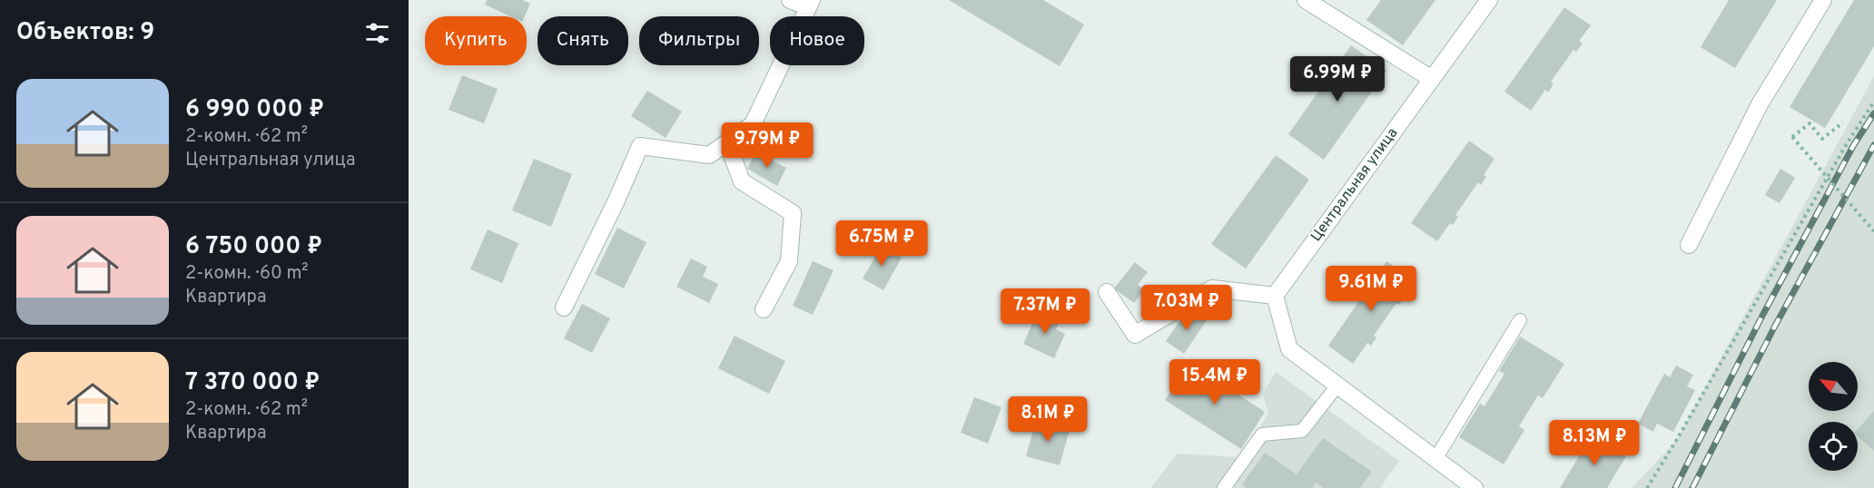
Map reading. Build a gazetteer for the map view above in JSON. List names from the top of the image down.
{
  "streets": {
    "street": ["Центральная улица"]
  },
  "north": "top left",
  "page": {
    "heading": "Объектов: 9",
    "chip": [
      "Купить",
      "Снять",
      "Фильтры",
      "Новое"
    ],
    "price": [
      "6.99M ₽",
      "9.79M ₽",
      "6.75M ₽",
      "9.61M ₽",
      "7.03M ₽",
      "7.37M ₽",
      "15.4M ₽",
      "8.1M ₽",
      "8.13M ₽"
    ],
    "list": [
      {
        "name": "6 990 000 ₽",
        "note": "2-комн. · 62 m² · Центральная улица"
      },
      {
        "name": "6 750 000 ₽",
        "note": "2-комн. · 60 m² · Квартира"
      },
      {
        "name": "7 370 000 ₽",
        "note": "2-комн. · 62 m² · Квартира"
      }
    ]
  }
}
